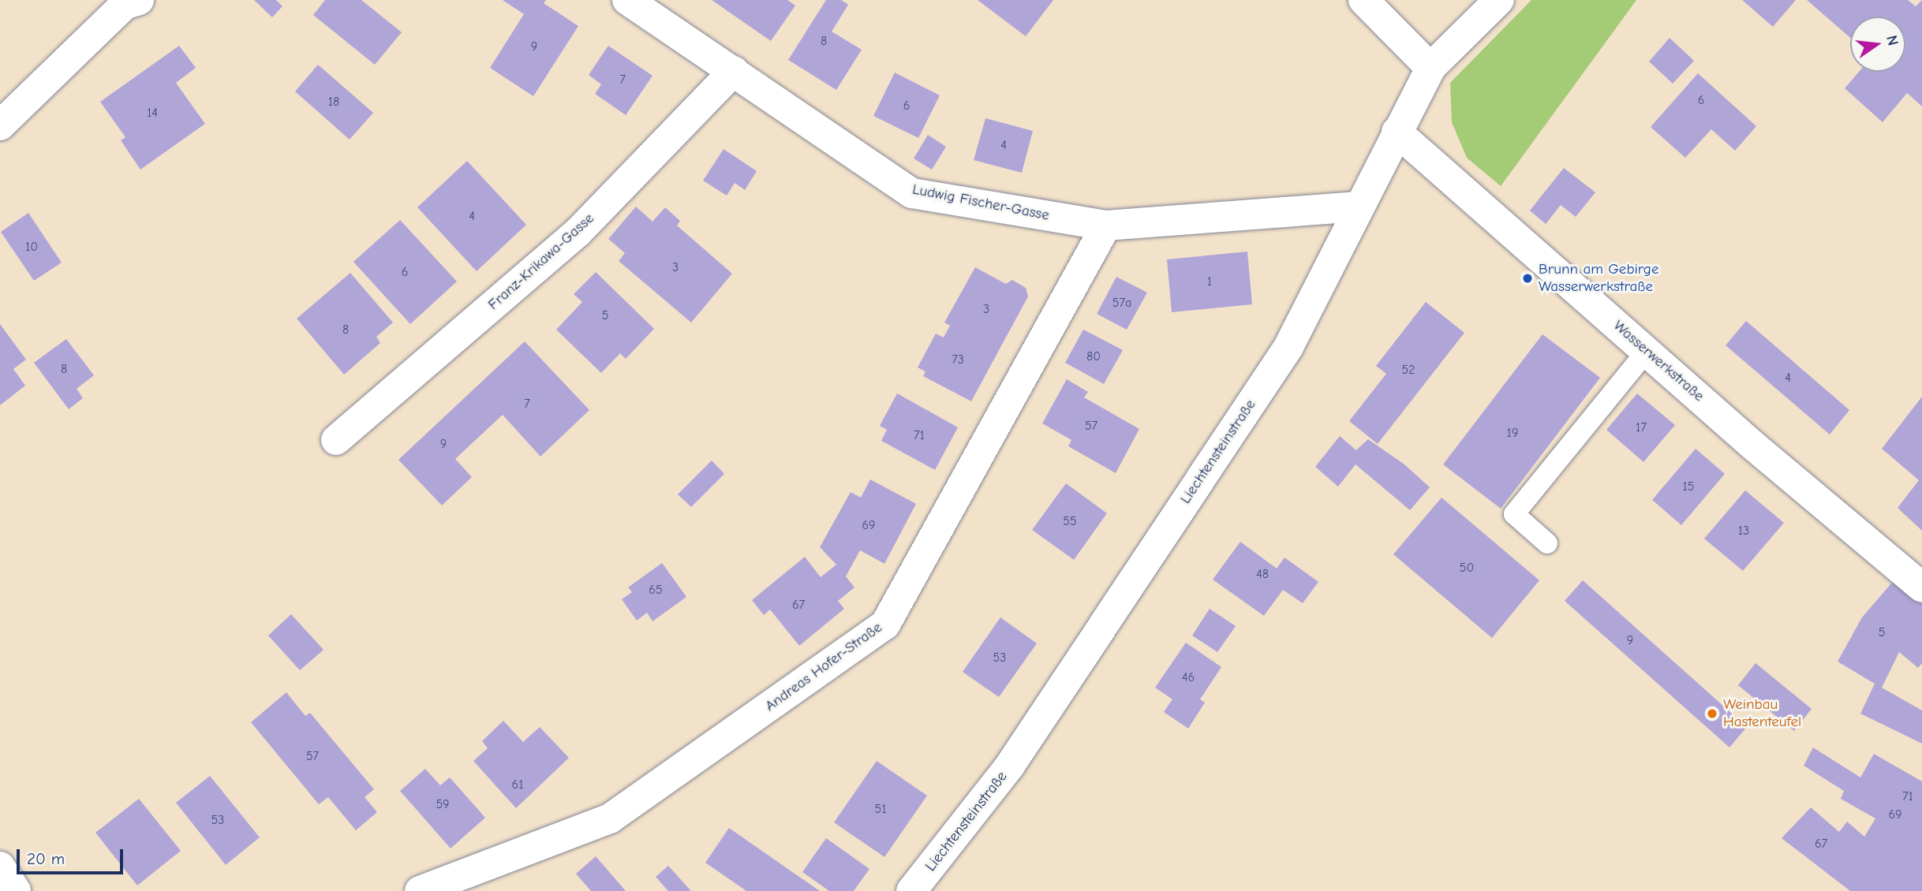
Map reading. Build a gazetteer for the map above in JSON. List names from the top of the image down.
{
  "streets": {
    "street": [
      "Ludwig Fischer-Gasse",
      "Franz-Krikawa-Gasse",
      "Wasserwerkstraße",
      "Liechtensteinstraße",
      "Andreas Hofer-Straße"
    ]
  },
  "crossings": [
    ["Ludwig Fischer-Gasse", "Franz-Krikawa-Gasse"],
    ["Ludwig Fischer-Gasse", "Liechtensteinstraße"],
    ["Ludwig Fischer-Gasse", "Andreas Hofer-Straße"],
    ["Wasserwerkstraße", "Liechtensteinstraße"]
  ],
  "places": ["Brunn am Gebirge Wasserwerkstraße", "Weinbau Hastenteufel"],
  "house_numbers": [
    "8",
    "9",
    "7",
    "6",
    "18",
    "6",
    "14",
    "4",
    "4",
    "10",
    "3",
    "6",
    "1",
    "57a",
    "3",
    "5",
    "8",
    "80",
    "73",
    "8",
    "52",
    "4",
    "7",
    "57",
    "17",
    "19",
    "71",
    "9",
    "15",
    "55",
    "69",
    "13",
    "50",
    "48",
    "65",
    "67",
    "5",
    "9",
    "53",
    "46",
    "57",
    "61",
    "71",
    "59",
    "51",
    "69",
    "53",
    "67"
  ],
  "scale_bar": "20 m",
  "north": "right"
}
